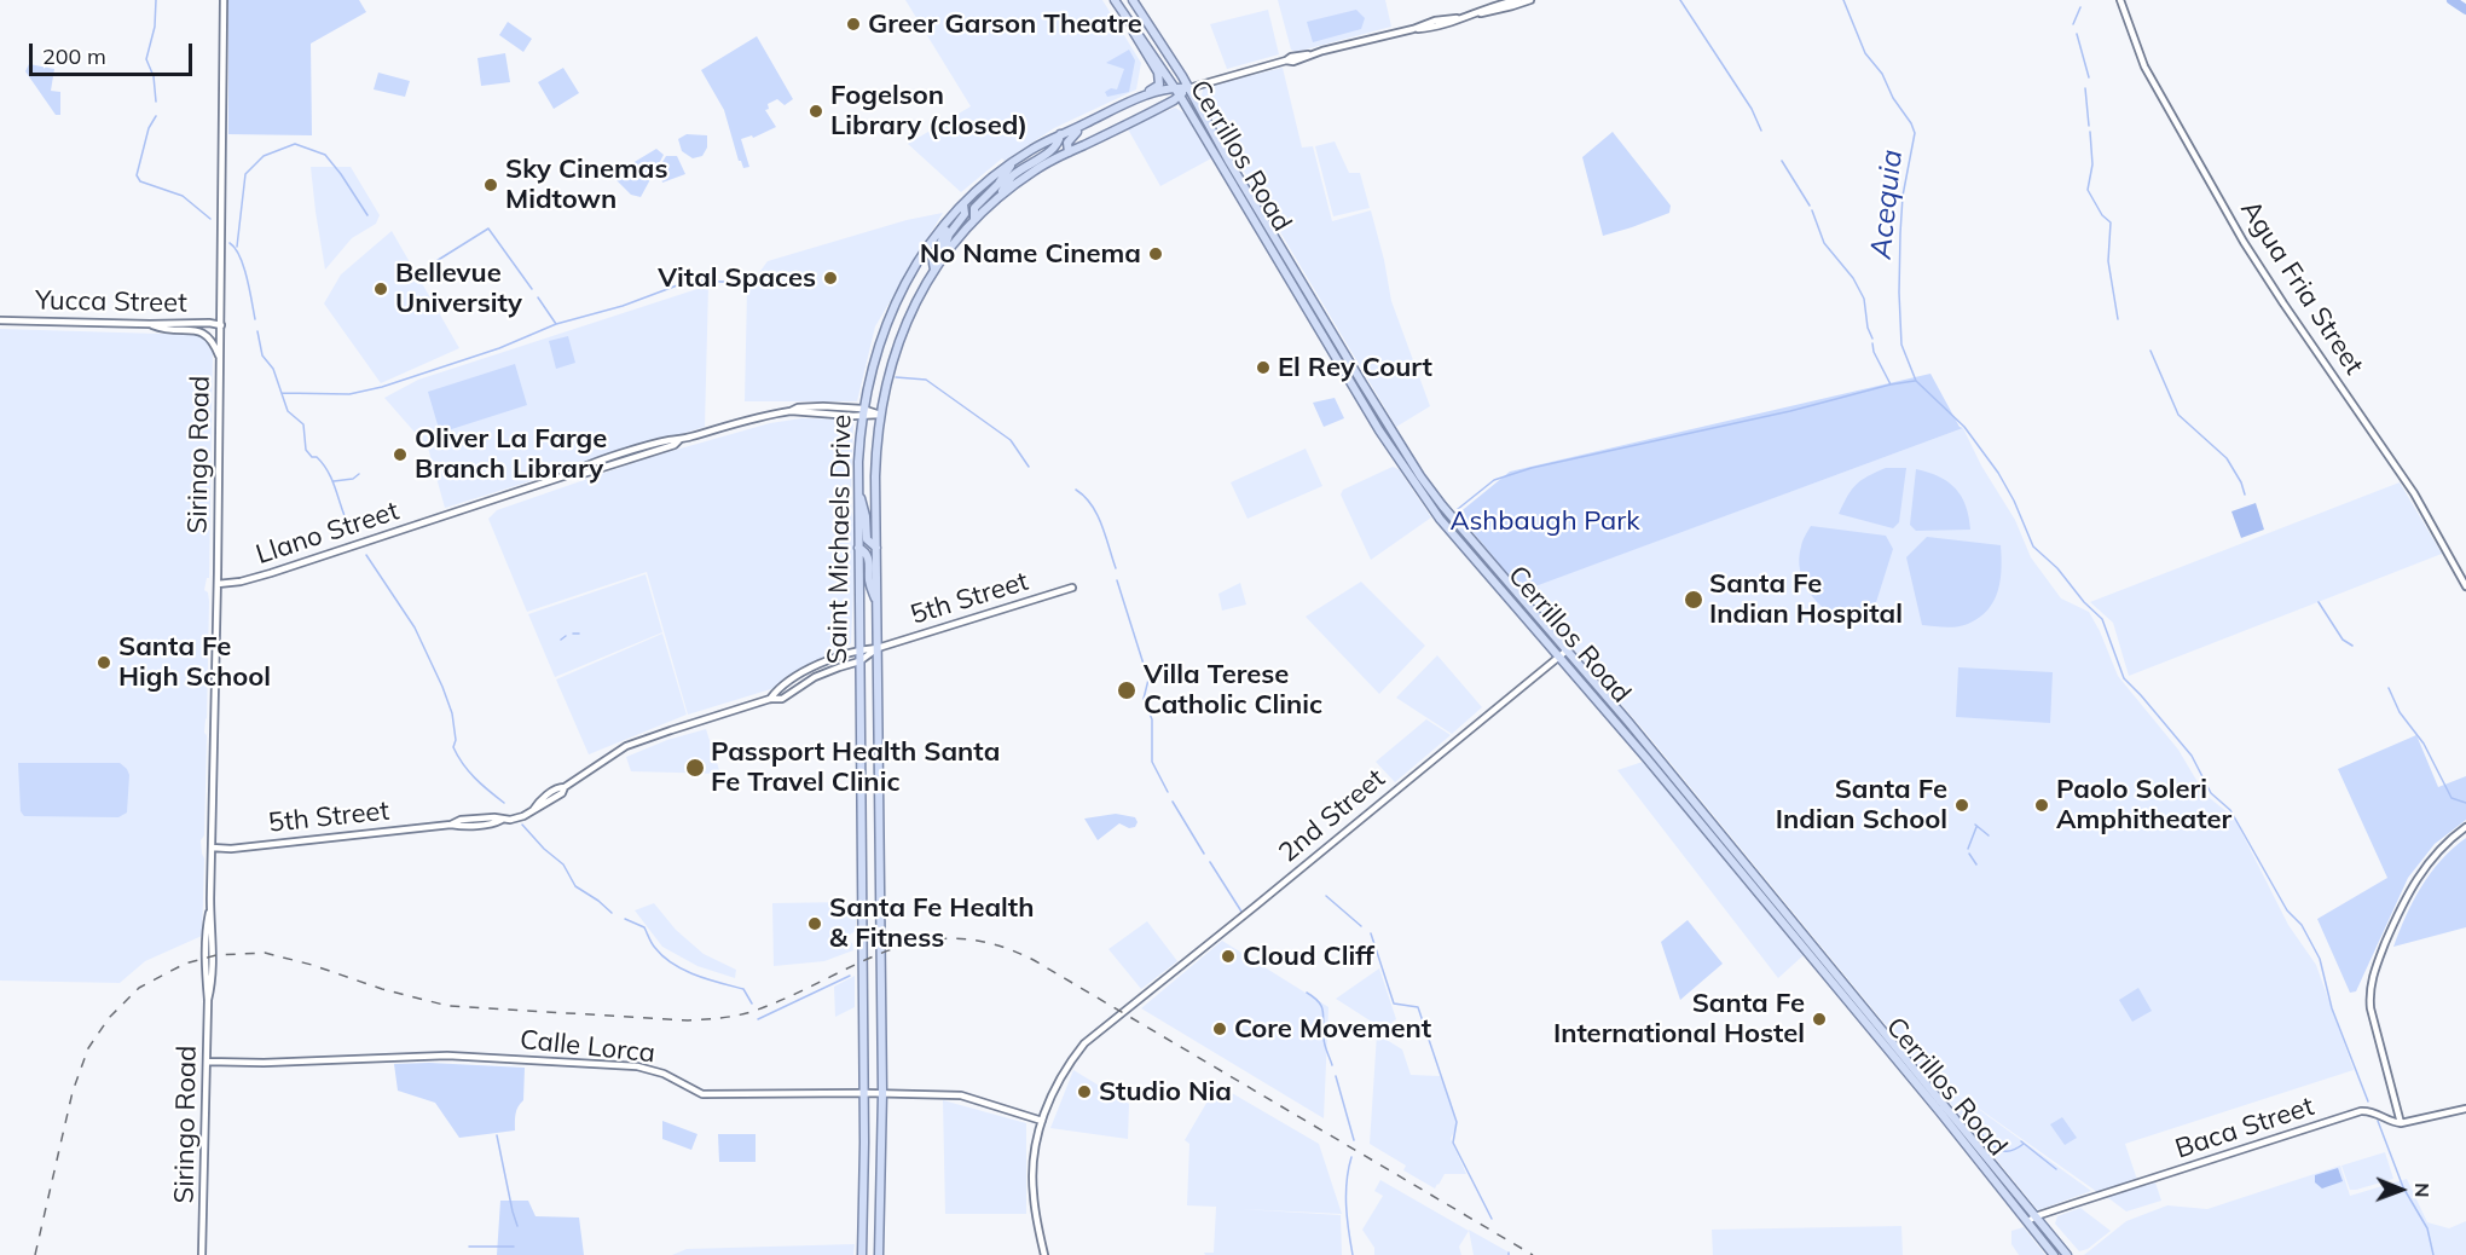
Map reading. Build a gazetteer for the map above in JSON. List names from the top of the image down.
{
  "streets": {
    "main road": ["Cerrillos Road", "Saint Michaels Drive"],
    "street": [
      "Agua Fria Street",
      "Yucca Street",
      "Siringo Road",
      "Llano Street",
      "5th Street",
      "2nd Street",
      "Calle Lorca",
      "Baca Street"
    ]
  },
  "crossings": [
    ["Cerrillos Road", "Saint Michaels Drive"],
    ["Cerrillos Road", "2nd Street"],
    ["Cerrillos Road", "Baca Street"],
    ["Yucca Street", "Siringo Road"],
    ["Siringo Road", "Llano Street"],
    ["Siringo Road", "5th Street"],
    ["Siringo Road", "Calle Lorca"],
    ["Llano Street", "Saint Michaels Drive"],
    ["Saint Michaels Drive", "5th Street"],
    ["Saint Michaels Drive", "Calle Lorca"],
    ["2nd Street", "Calle Lorca"]
  ],
  "water": ["Acequia"],
  "parks": ["Ashbaugh Park"],
  "places": [
    "Greer Garson Theatre",
    "Fogelson Library (closed)",
    "Sky Cinemas Midtown",
    "No Name Cinema",
    "Vital Spaces",
    "Bellevue University",
    "El Rey Court",
    "Oliver La Farge Branch Library",
    "Santa Fe Indian Hospital",
    "Santa Fe High School",
    "Villa Terese Catholic Clinic",
    "Passport Health Santa Fe Travel Clinic",
    "Santa Fe Indian School",
    "Paolo Soleri Amphitheater",
    "Santa Fe Health & Fitness",
    "Cloud Cliff",
    "Santa Fe International Hostel",
    "Core Movement",
    "Studio Nia"
  ],
  "scale_bar": "200 m",
  "north": "right"
}
